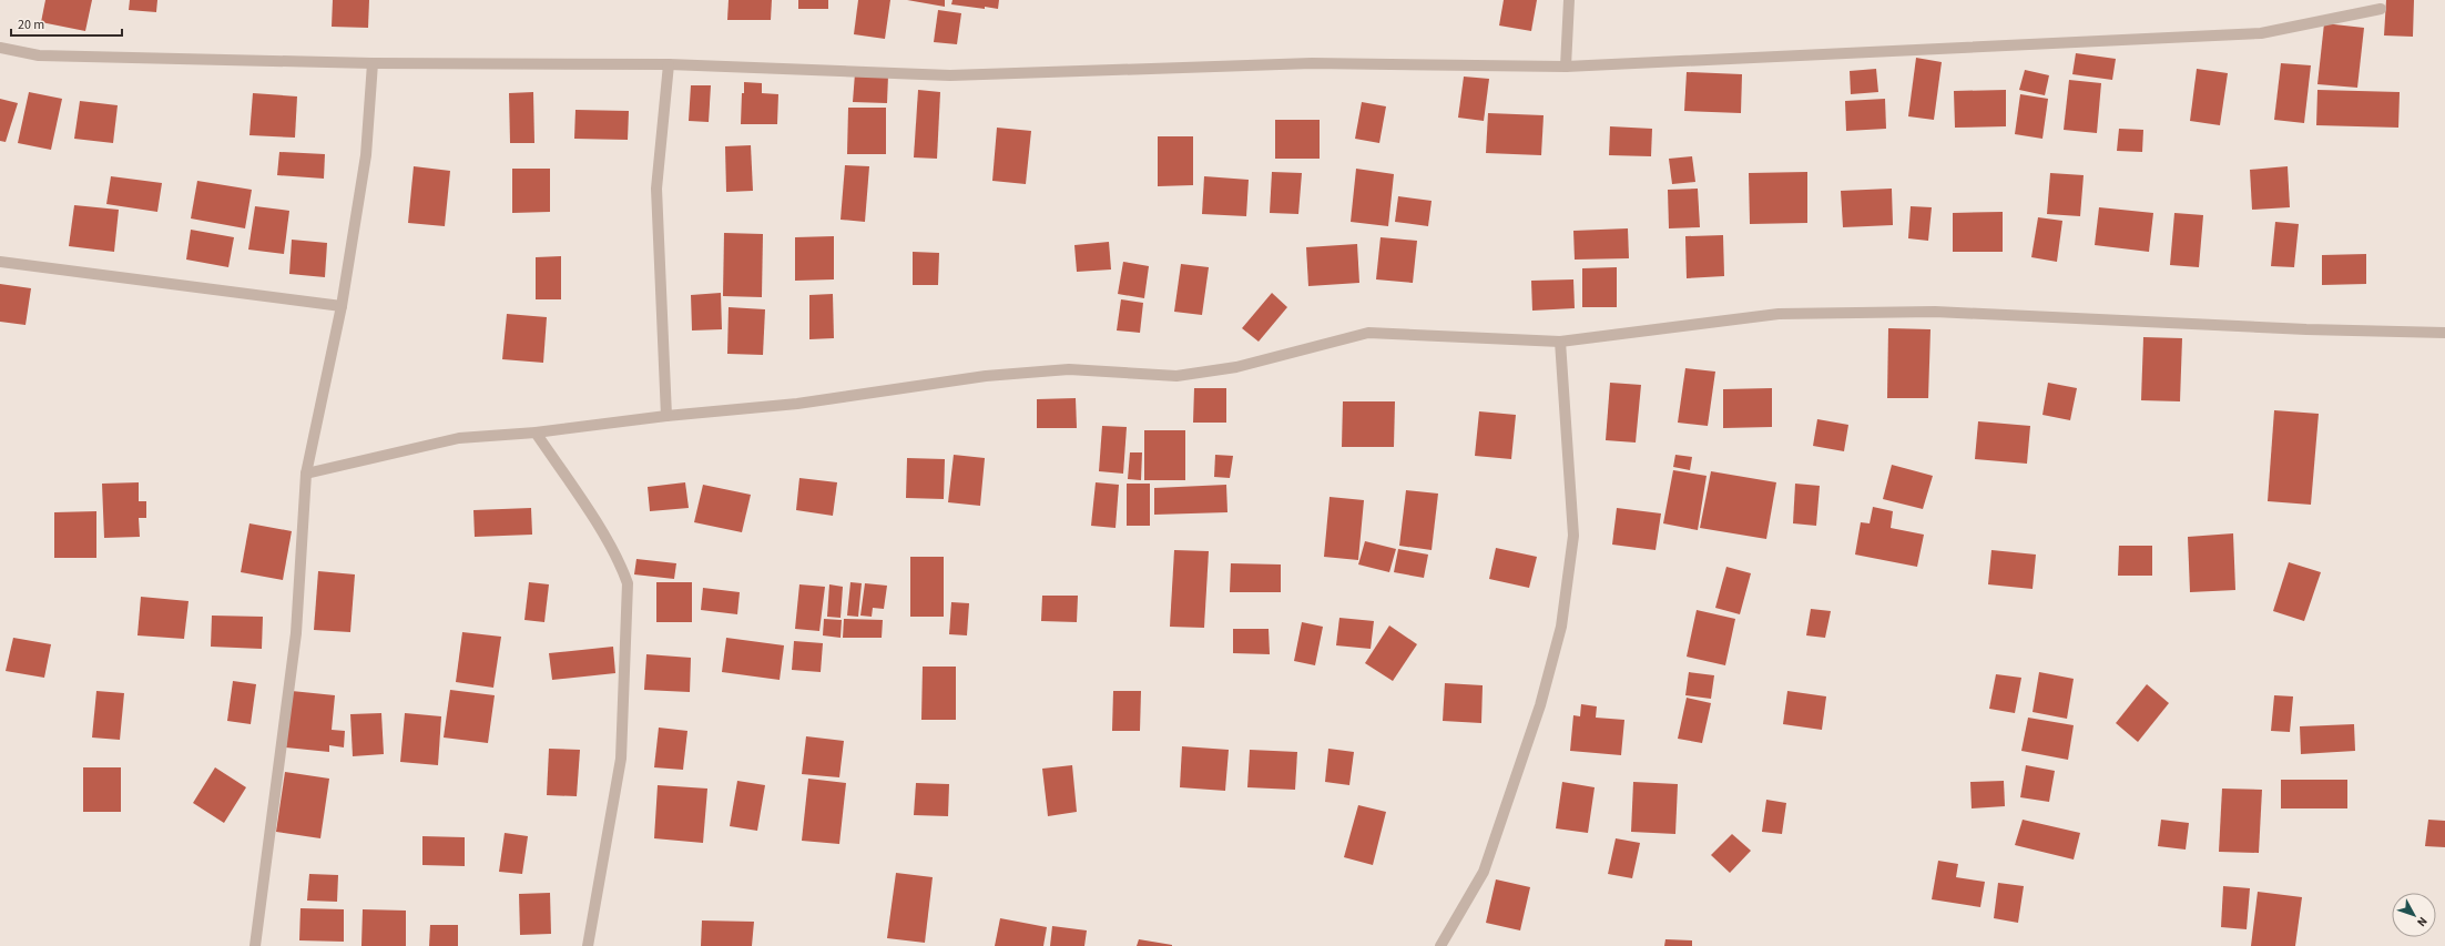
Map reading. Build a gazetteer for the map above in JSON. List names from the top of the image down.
{
  "scale_bar": "20 m",
  "north": "bottom right"
}
